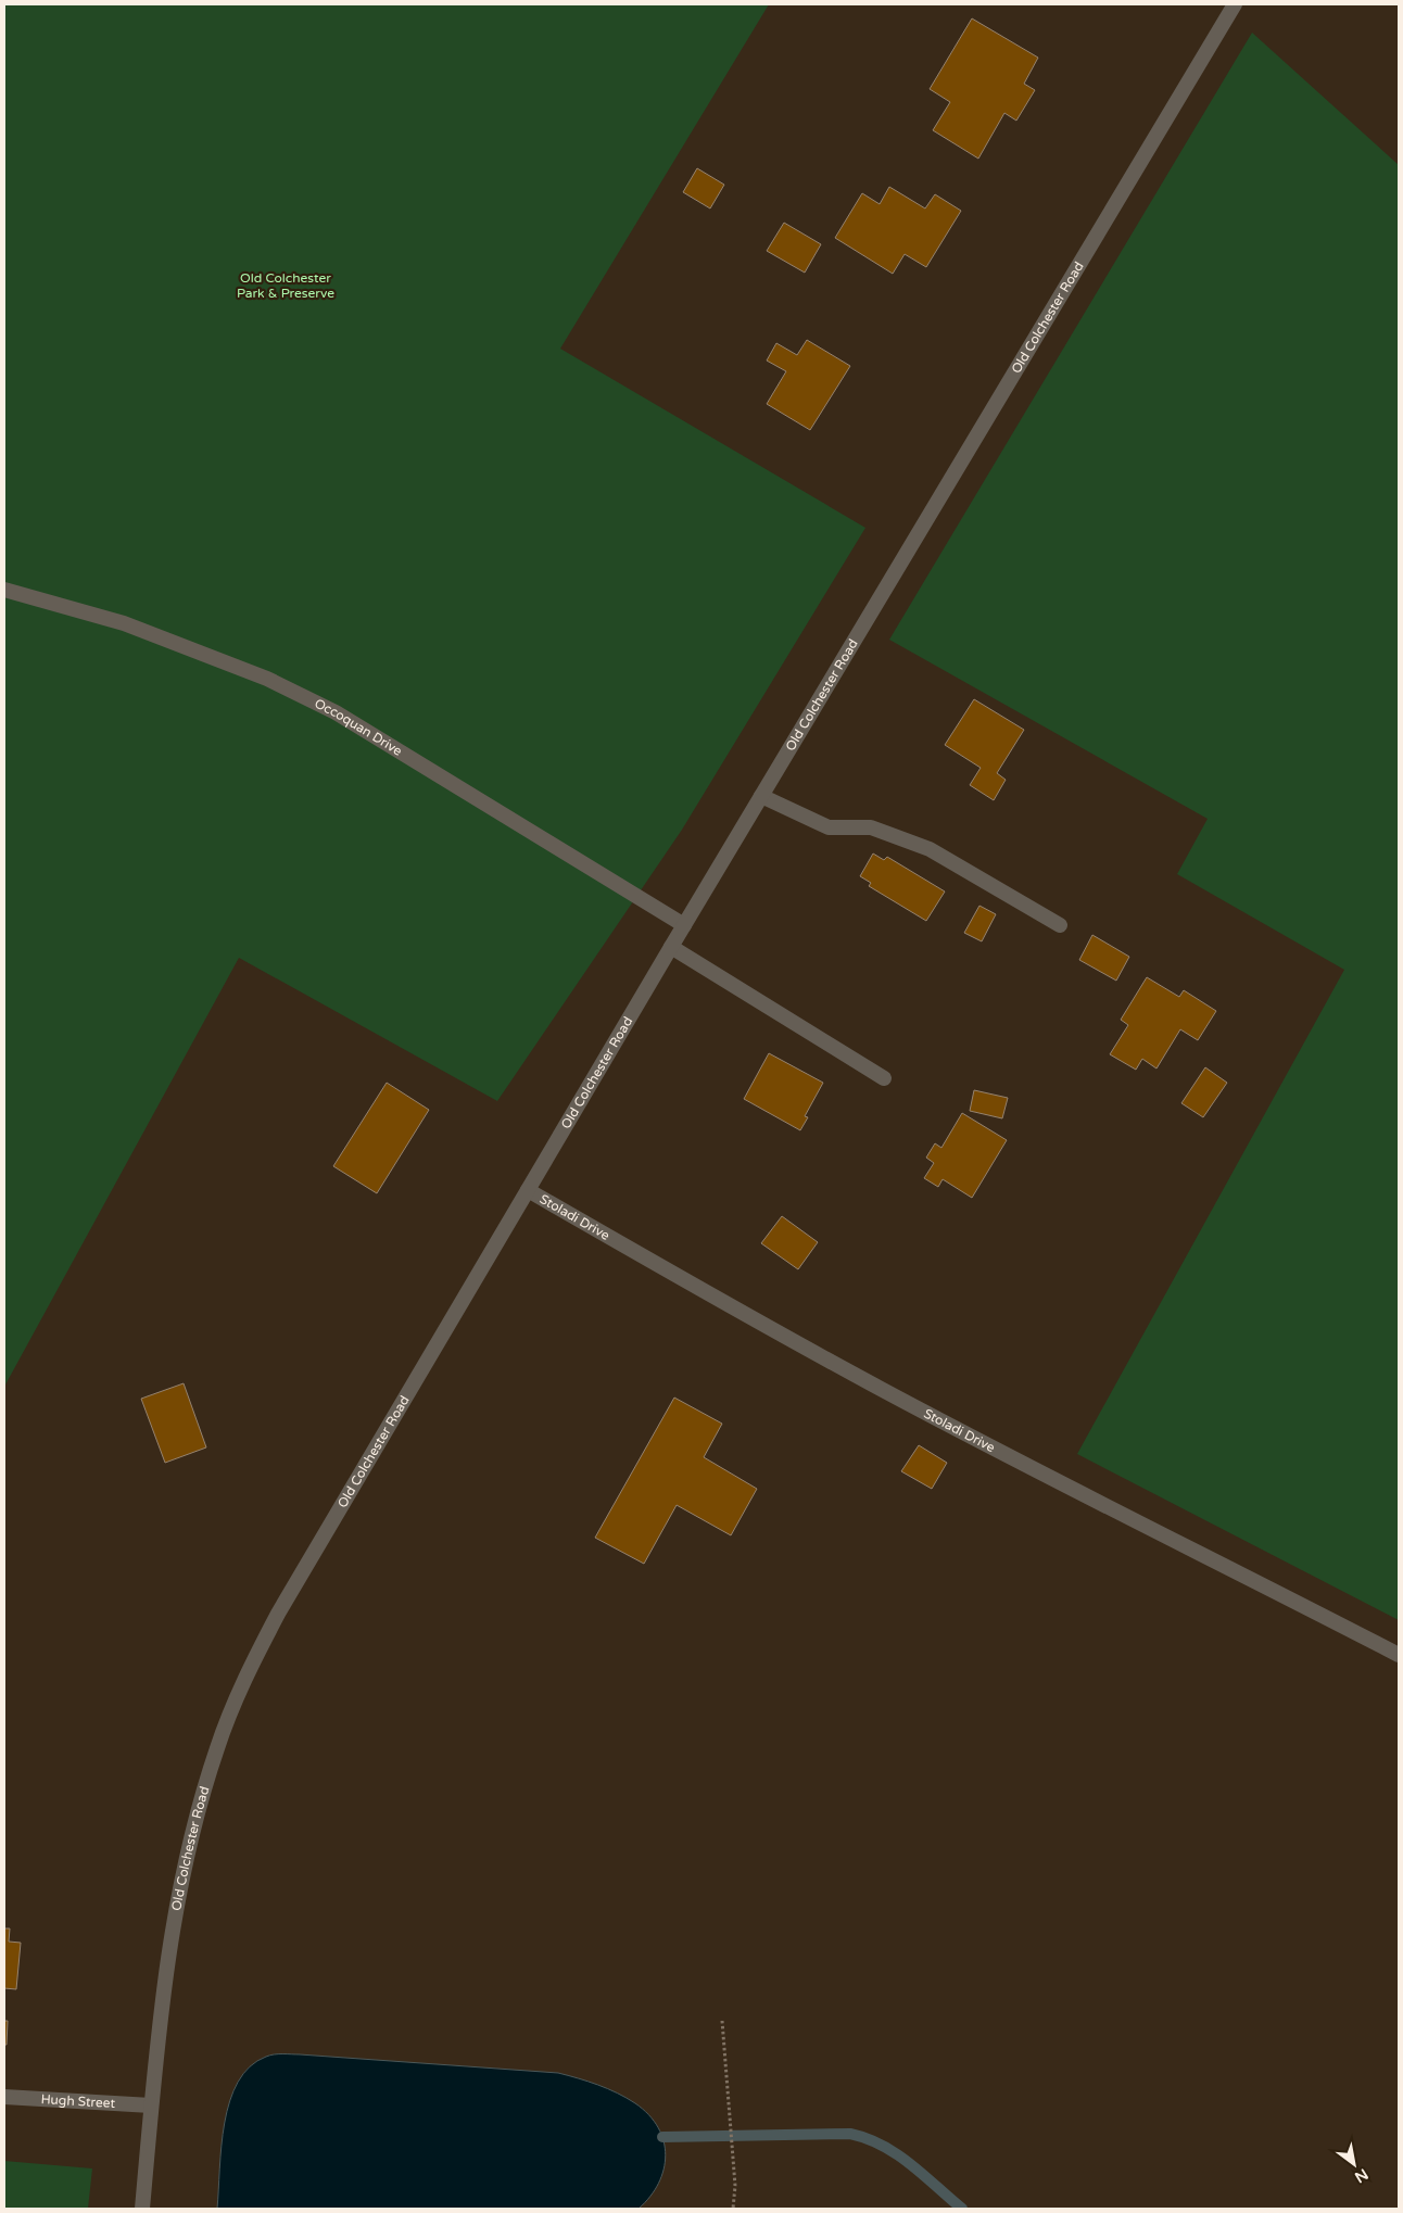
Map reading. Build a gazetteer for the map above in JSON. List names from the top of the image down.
{
  "streets": {
    "street": [
      "Old Colchester Road",
      "Occoquan Drive",
      "Stoladi Drive",
      "Hugh Street"
    ]
  },
  "crossings": [
    ["Old Colchester Road", "Occoquan Drive"],
    ["Old Colchester Road", "Stoladi Drive"],
    ["Old Colchester Road", "Hugh Street"]
  ],
  "parks": ["Old Colchester Park & Preserve"],
  "north": "bottom right"
}
